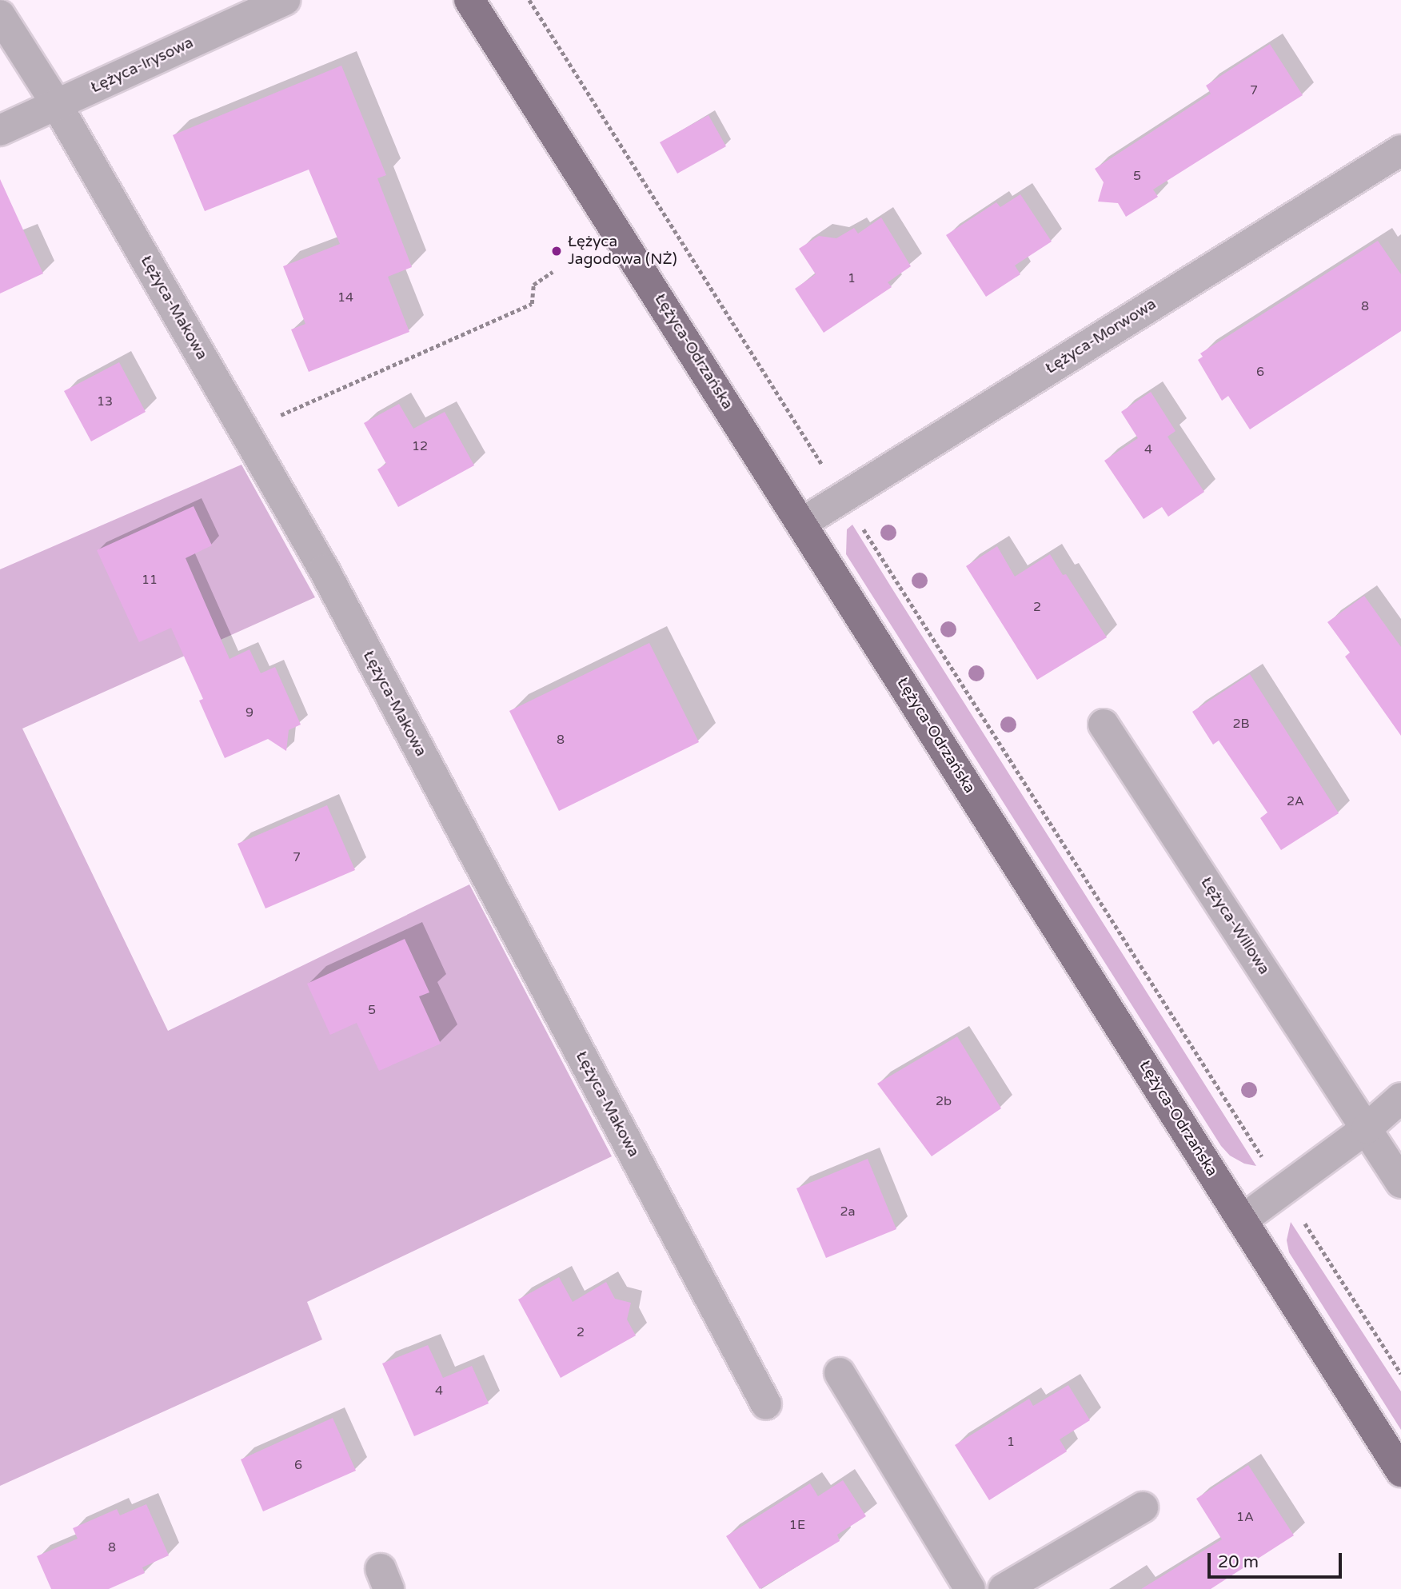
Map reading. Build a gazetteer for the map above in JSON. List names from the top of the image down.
{
  "streets": {
    "main road": ["Łężyca-Odrzańska"],
    "street": [
      "Łężyca-Irysowa",
      "Łężyca-Makowa",
      "Łężyca-Morwowa",
      "Łężyca-Willowa"
    ]
  },
  "crossings": [
    ["Łężyca-Irysowa", "Łężyca-Makowa"],
    ["Łężyca-Morwowa", "Łężyca-Odrzańska"]
  ],
  "places": ["Łężyca Jagodowa (NŻ)"],
  "house_numbers": [
    "7",
    "5",
    "1",
    "14",
    "8",
    "6",
    "13",
    "12",
    "4",
    "11",
    "2",
    "9",
    "2B",
    "8",
    "2A",
    "7",
    "5",
    "2b",
    "2a",
    "2",
    "4",
    "1",
    "6",
    "1A",
    "1E",
    "8"
  ],
  "scale_bar": "20 m"
}
